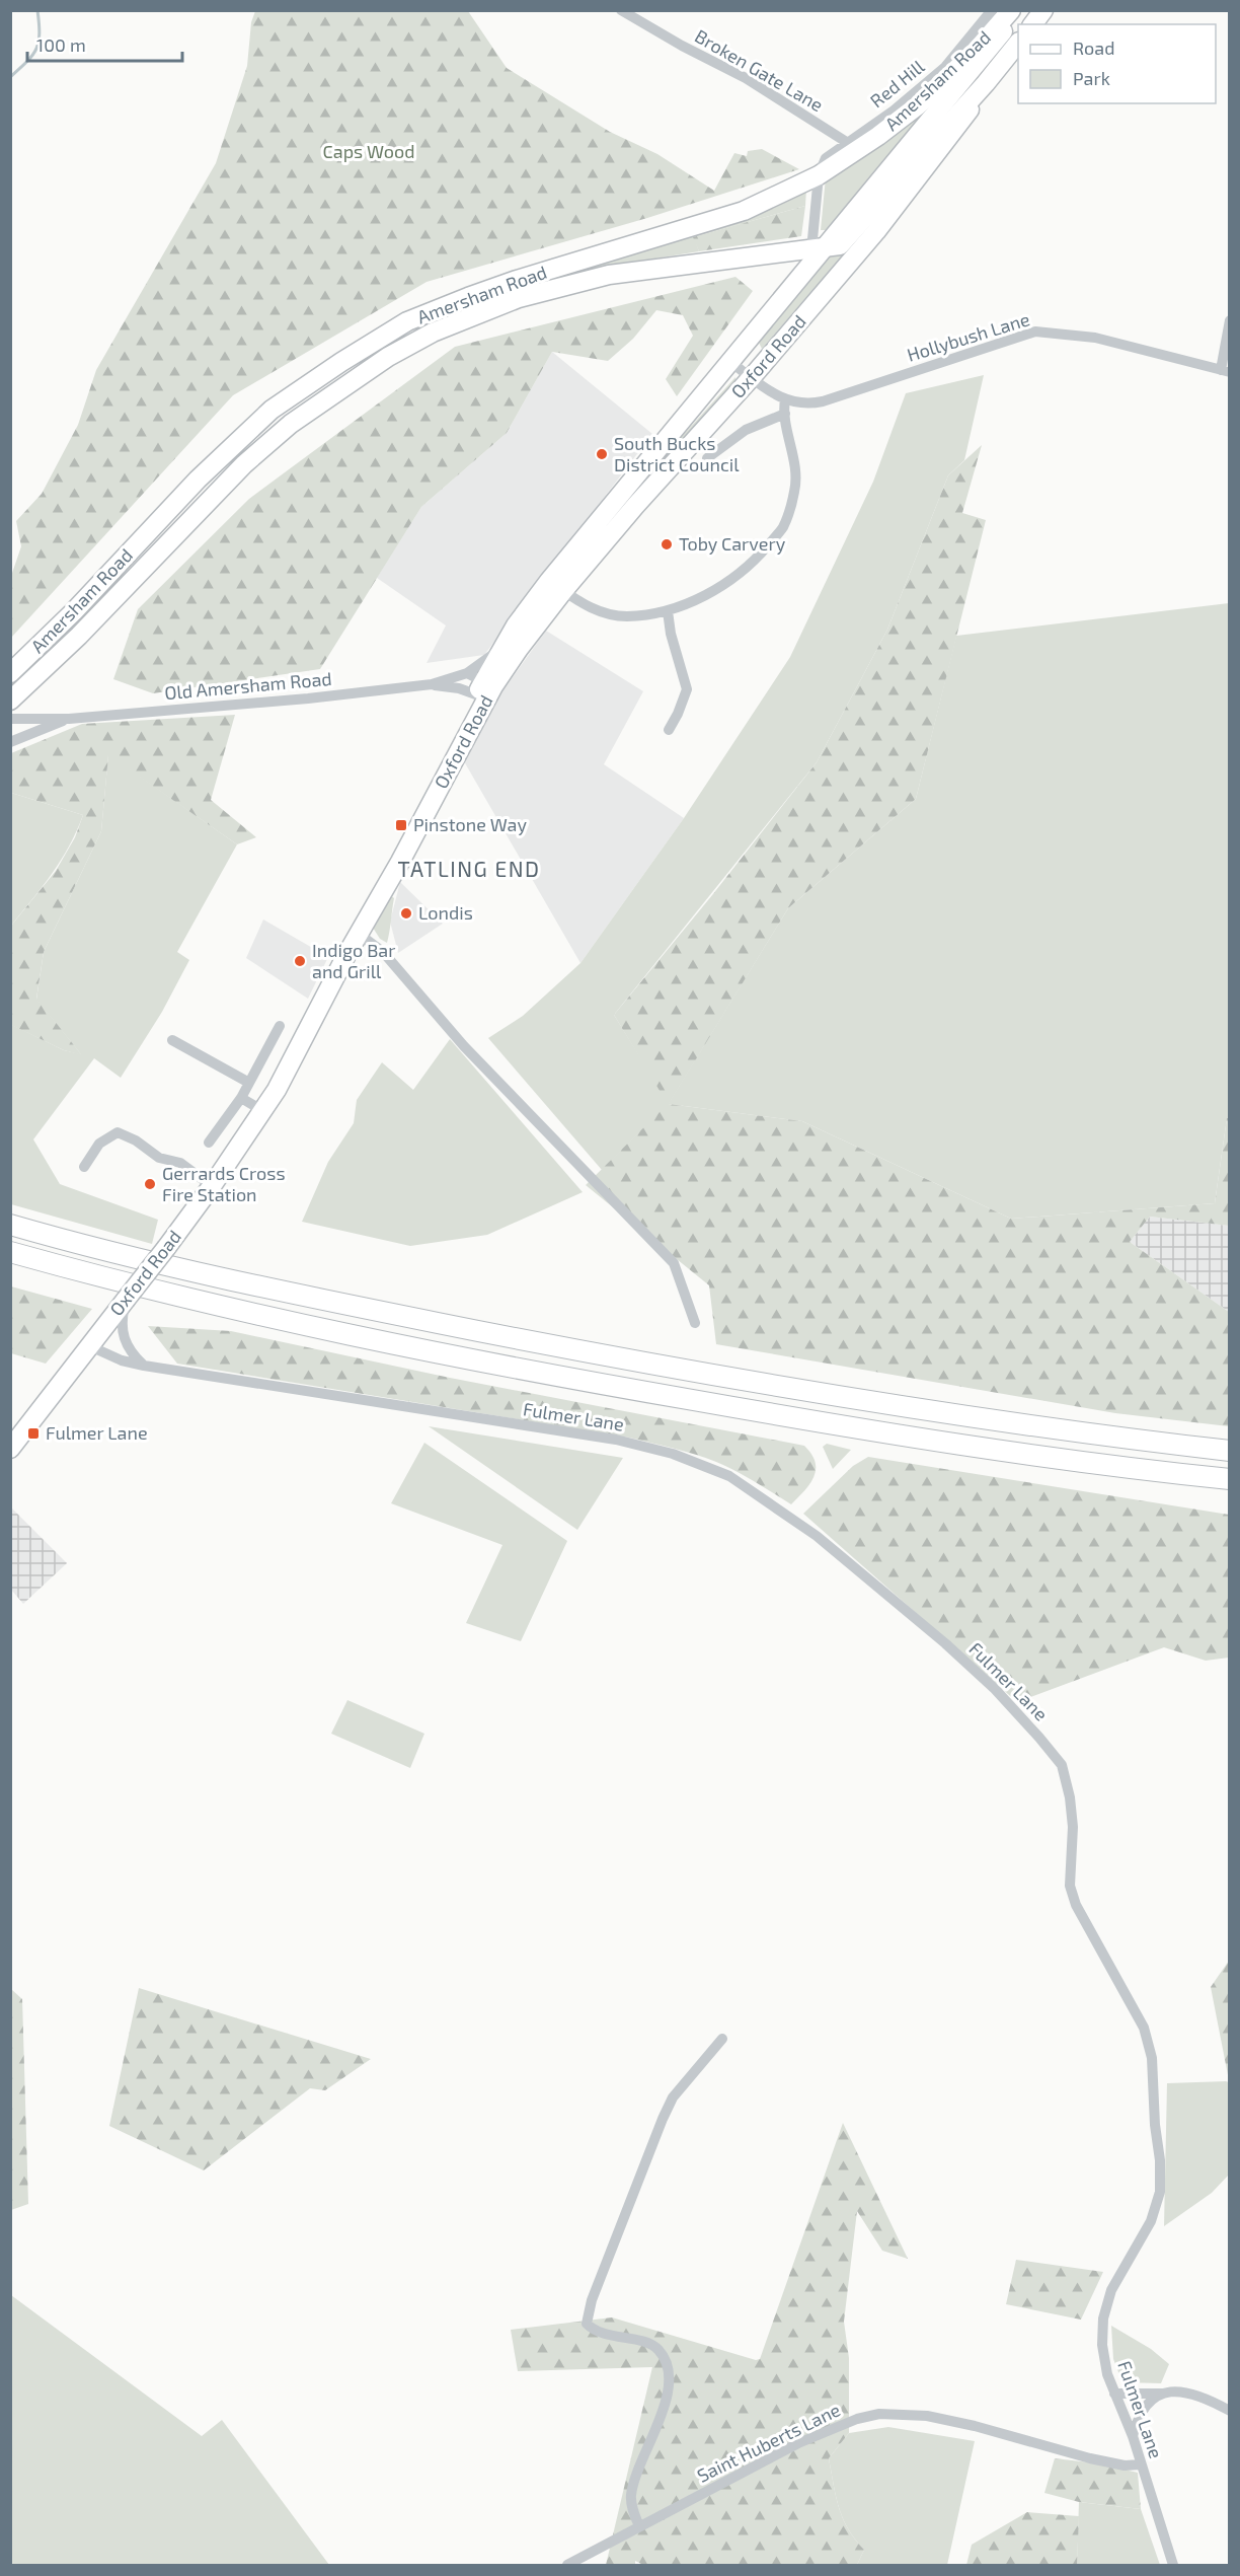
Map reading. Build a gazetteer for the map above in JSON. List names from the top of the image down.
{
  "streets": {
    "main road": ["Amersham Road", "Oxford Road"],
    "street": [
      "Broken Gate Lane",
      "Red Hill",
      "Hollybush Lane",
      "Old Amersham Road",
      "Fulmer Lane",
      "Saint Huberts Lane"
    ]
  },
  "crossings": [
    ["Broken Gate Lane", "Red Hill"],
    ["Amersham Road", "Red Hill"],
    ["Hollybush Lane", "Oxford Road"],
    ["Oxford Road", "Old Amersham Road"],
    ["Oxford Road", "Fulmer Lane"],
    ["Fulmer Lane", "Saint Huberts Lane"]
  ],
  "districts": ["TATLING END"],
  "parks": ["Caps Wood"],
  "places": {
    "other": [
      "South Bucks District Council",
      "Toby Carvery",
      "Londis",
      "Indigo Bar and Grill",
      "Gerrards Cross Fire Station"
    ],
    "transit": ["Pinstone Way", "Fulmer Lane"]
  },
  "legend": ["Road", "Park"],
  "scale_bar": "100 m"
}
